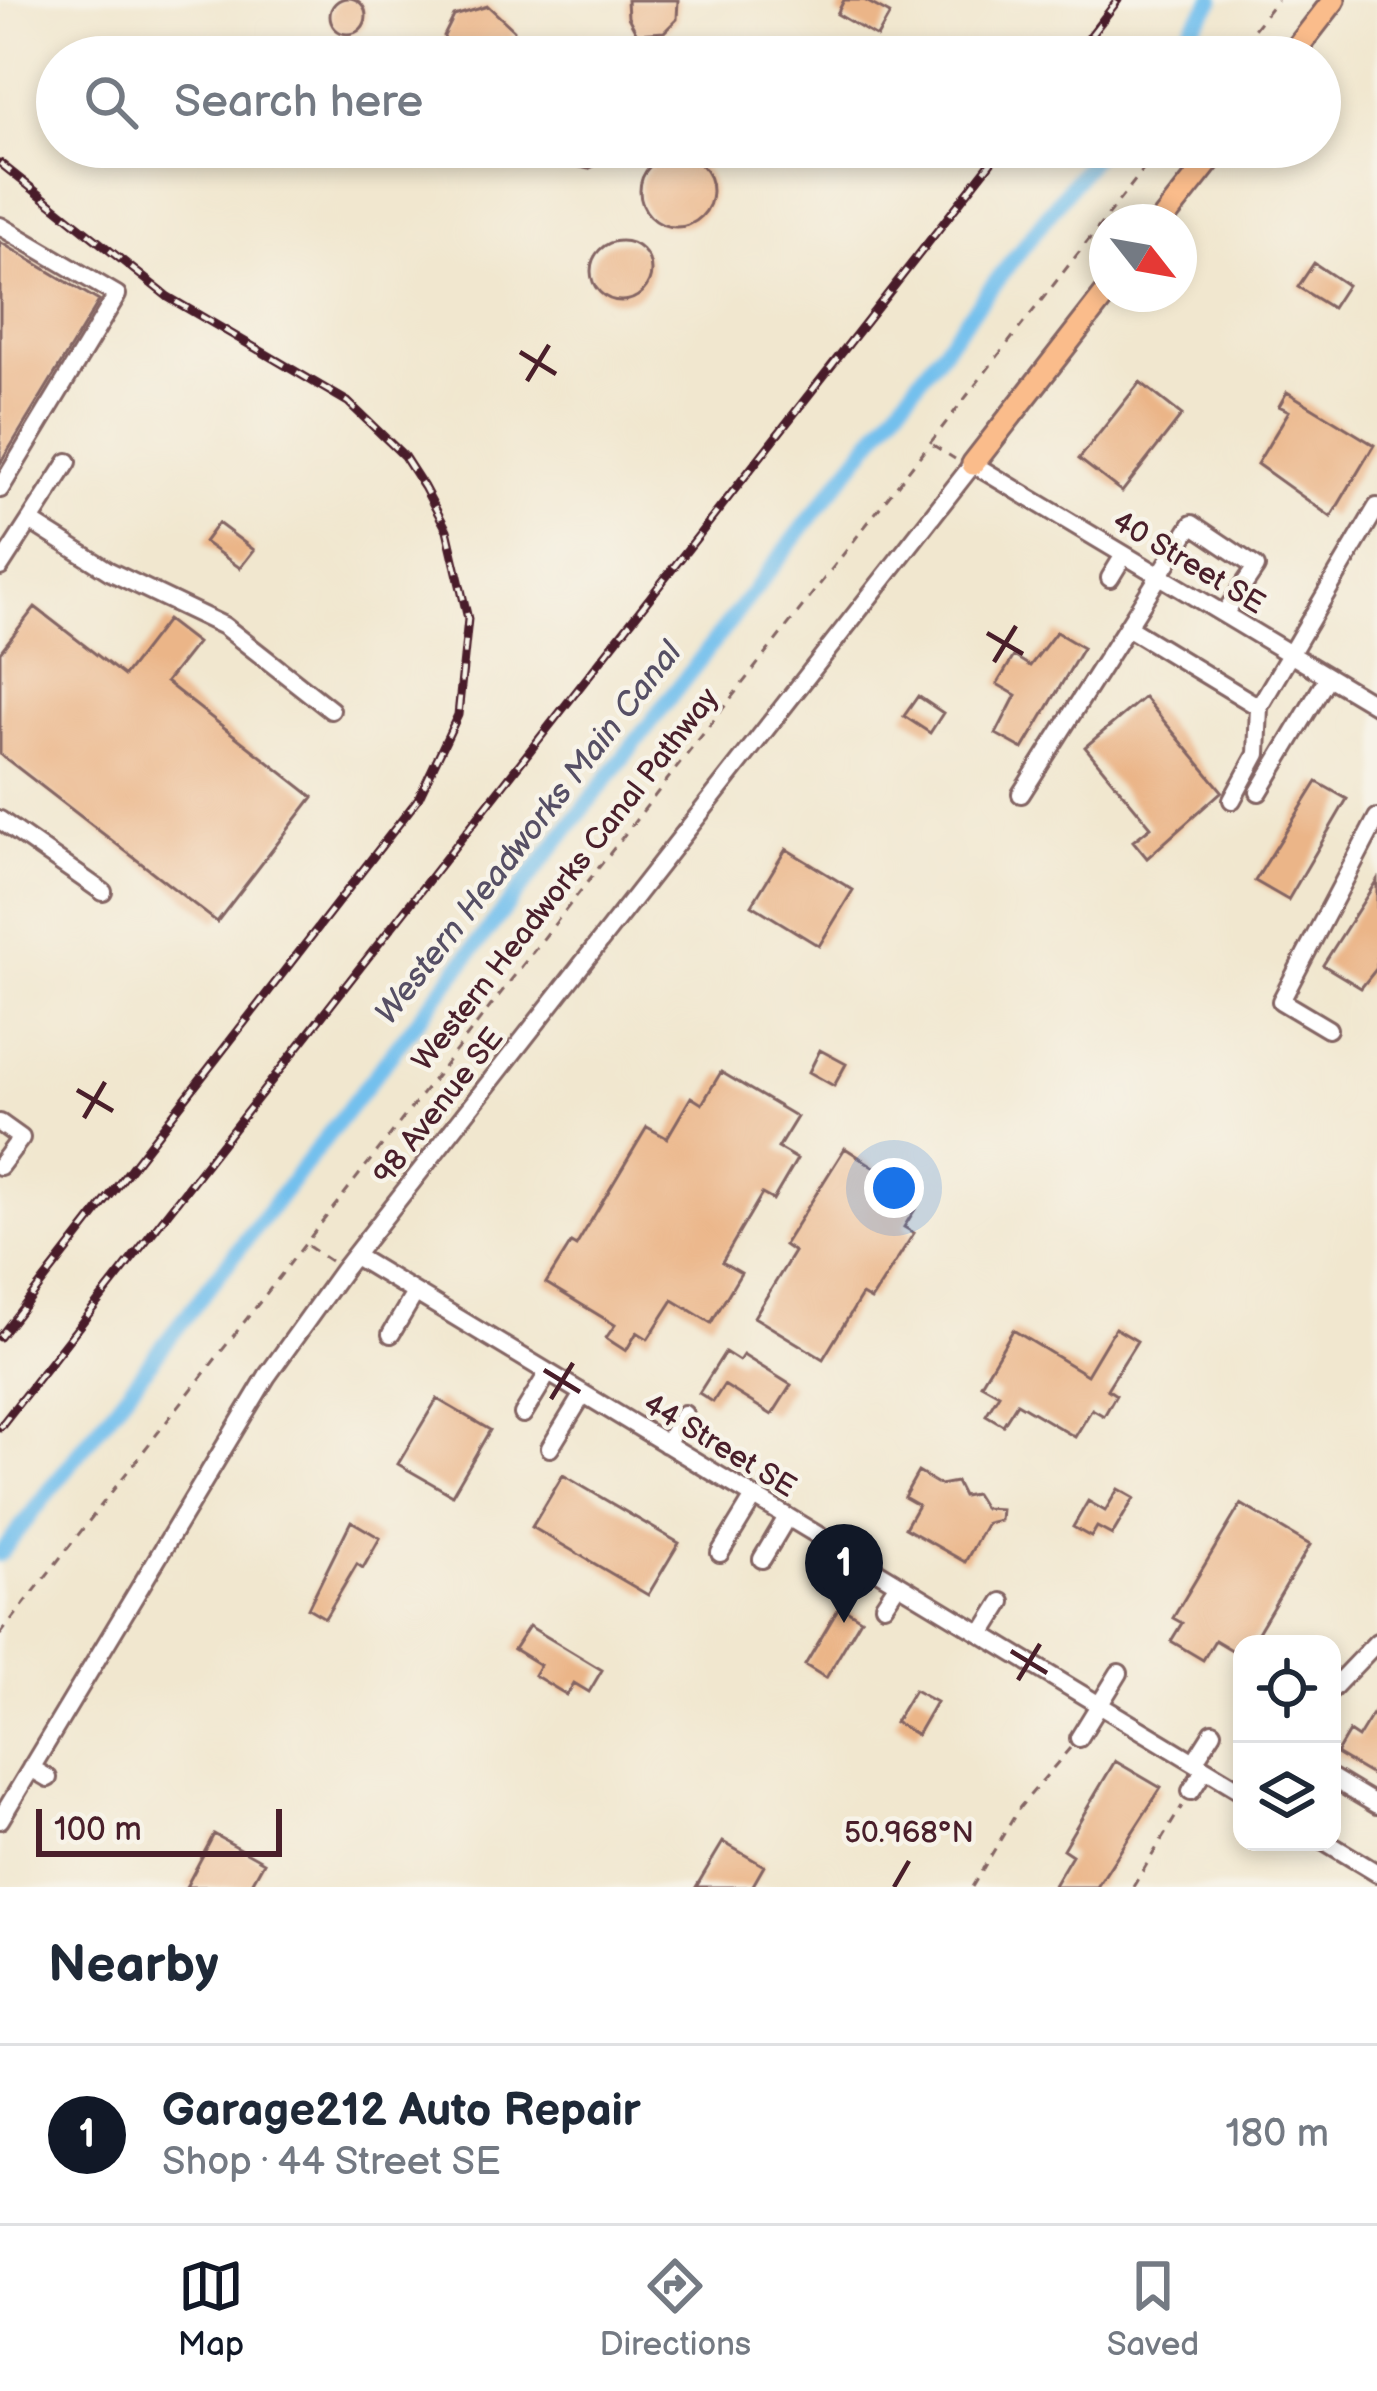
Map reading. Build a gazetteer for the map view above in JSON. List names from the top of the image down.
{
  "streets": {
    "street": ["40 Street SE", "98 Avenue SE", "44 Street SE"],
    "path": ["Western Headworks Canal Pathway"]
  },
  "crossings": [
    ["40 Street SE", "98 Avenue SE"],
    ["98 Avenue SE", "44 Street SE"]
  ],
  "water": ["Western Headworks Main Canal"],
  "scale_bar": "100 m",
  "north": "bottom right",
  "page": {
    "search": "Search here",
    "pins": "1",
    "scale": "100 m",
    "heading": "Nearby",
    "list": [
      {
        "mark": "1",
        "name": "Garage212 Auto Repair",
        "note": "Shop · 44 Street SE",
        "value": "180 m"
      }
    ],
    "nav": ["Map", "Directions", "Saved"]
  },
  "coordinates": ["50.968°N"]
}
